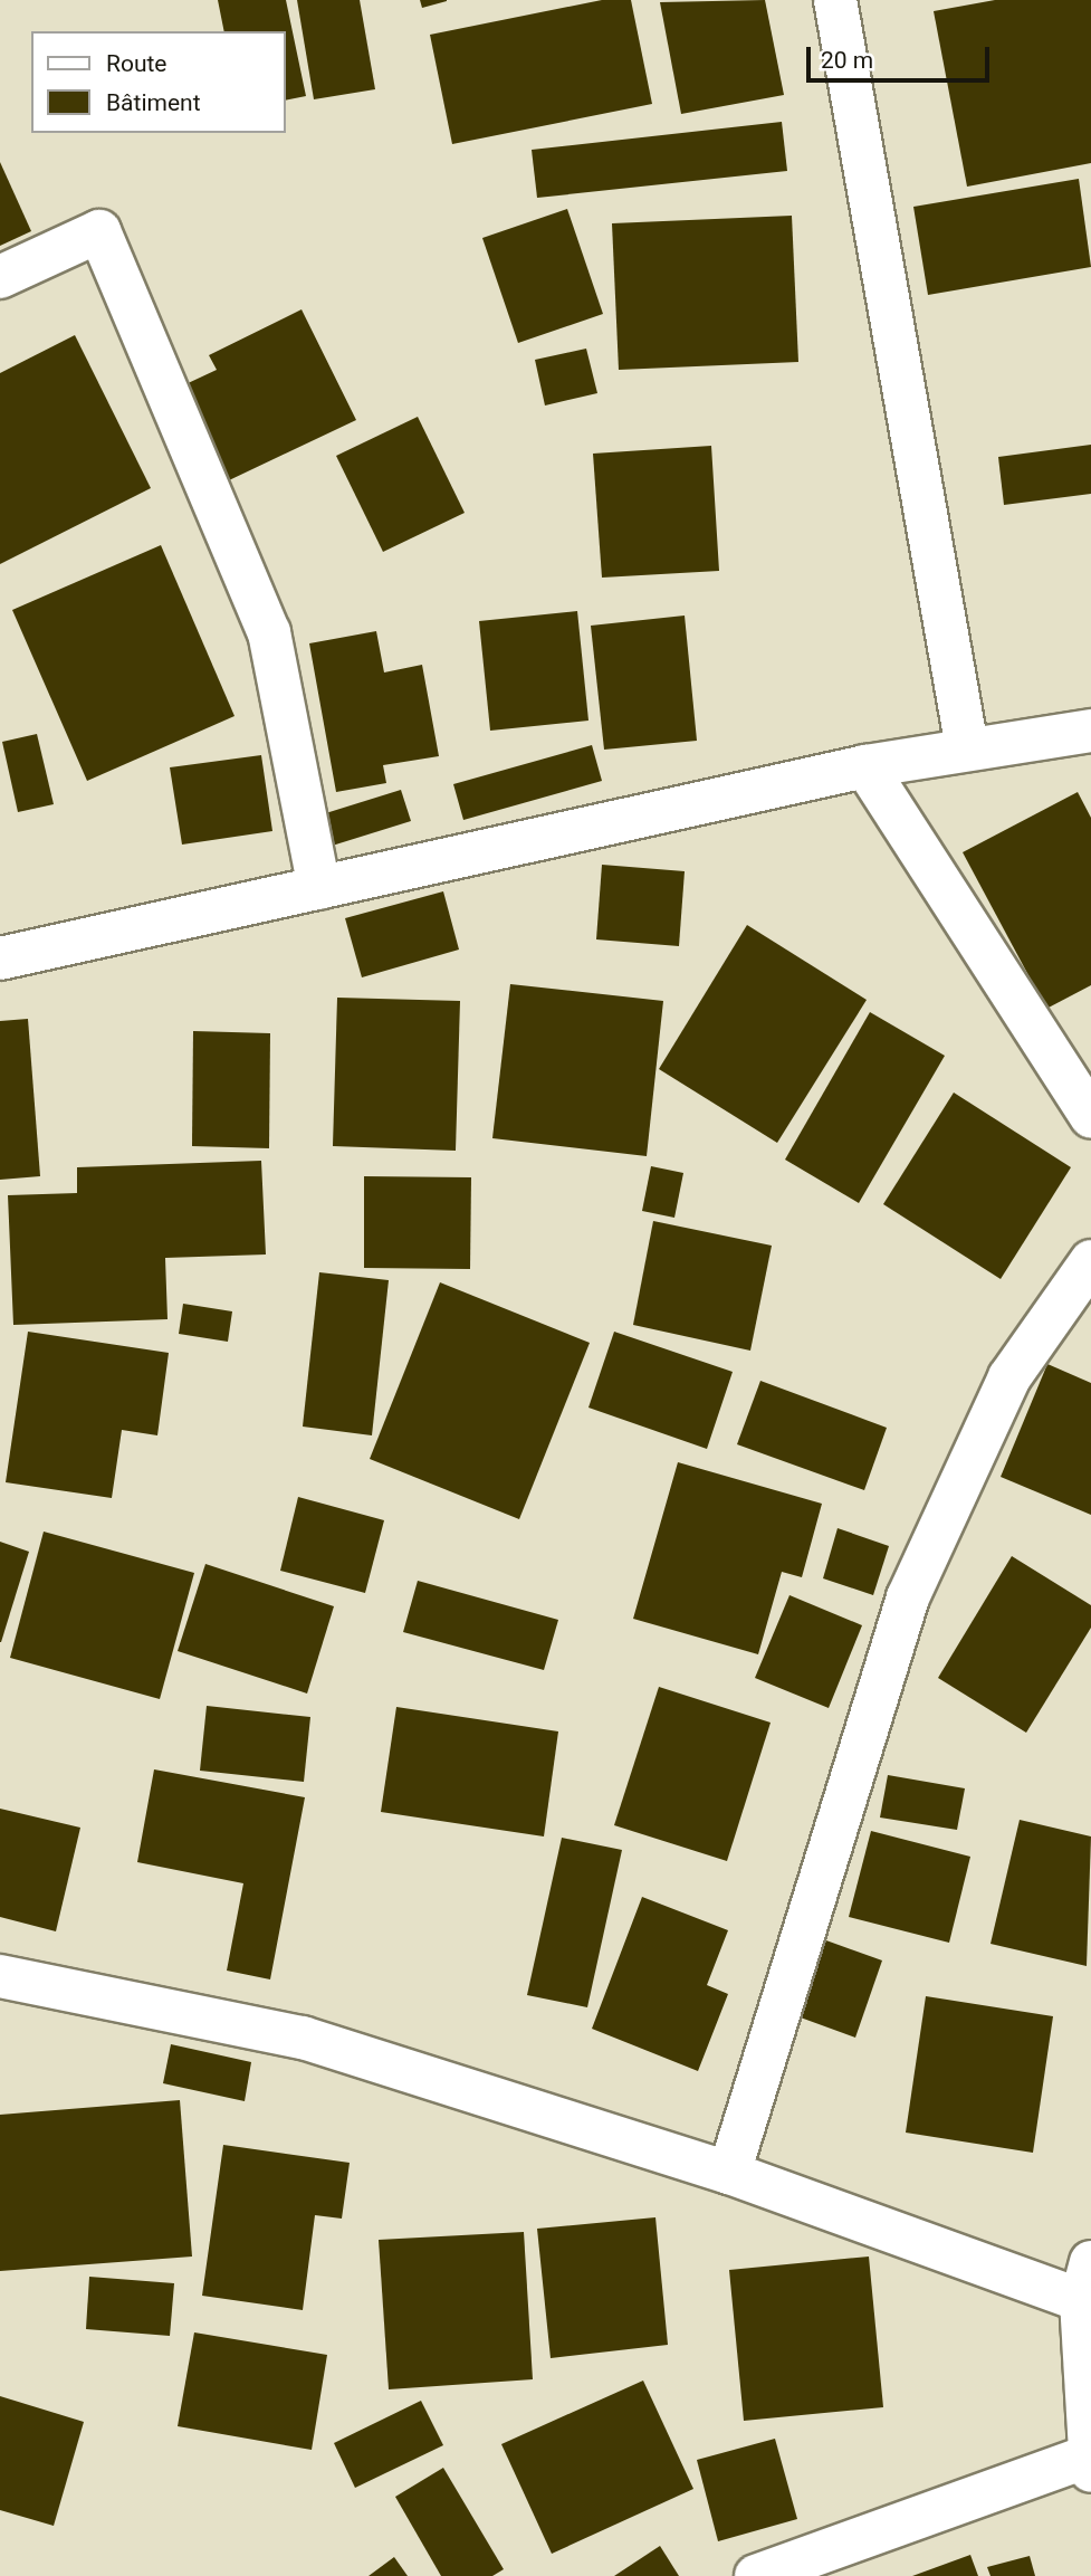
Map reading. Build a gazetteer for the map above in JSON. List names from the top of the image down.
{
  "legend": ["Route", "Bâtiment"],
  "scale_bar": "20 m"
}
